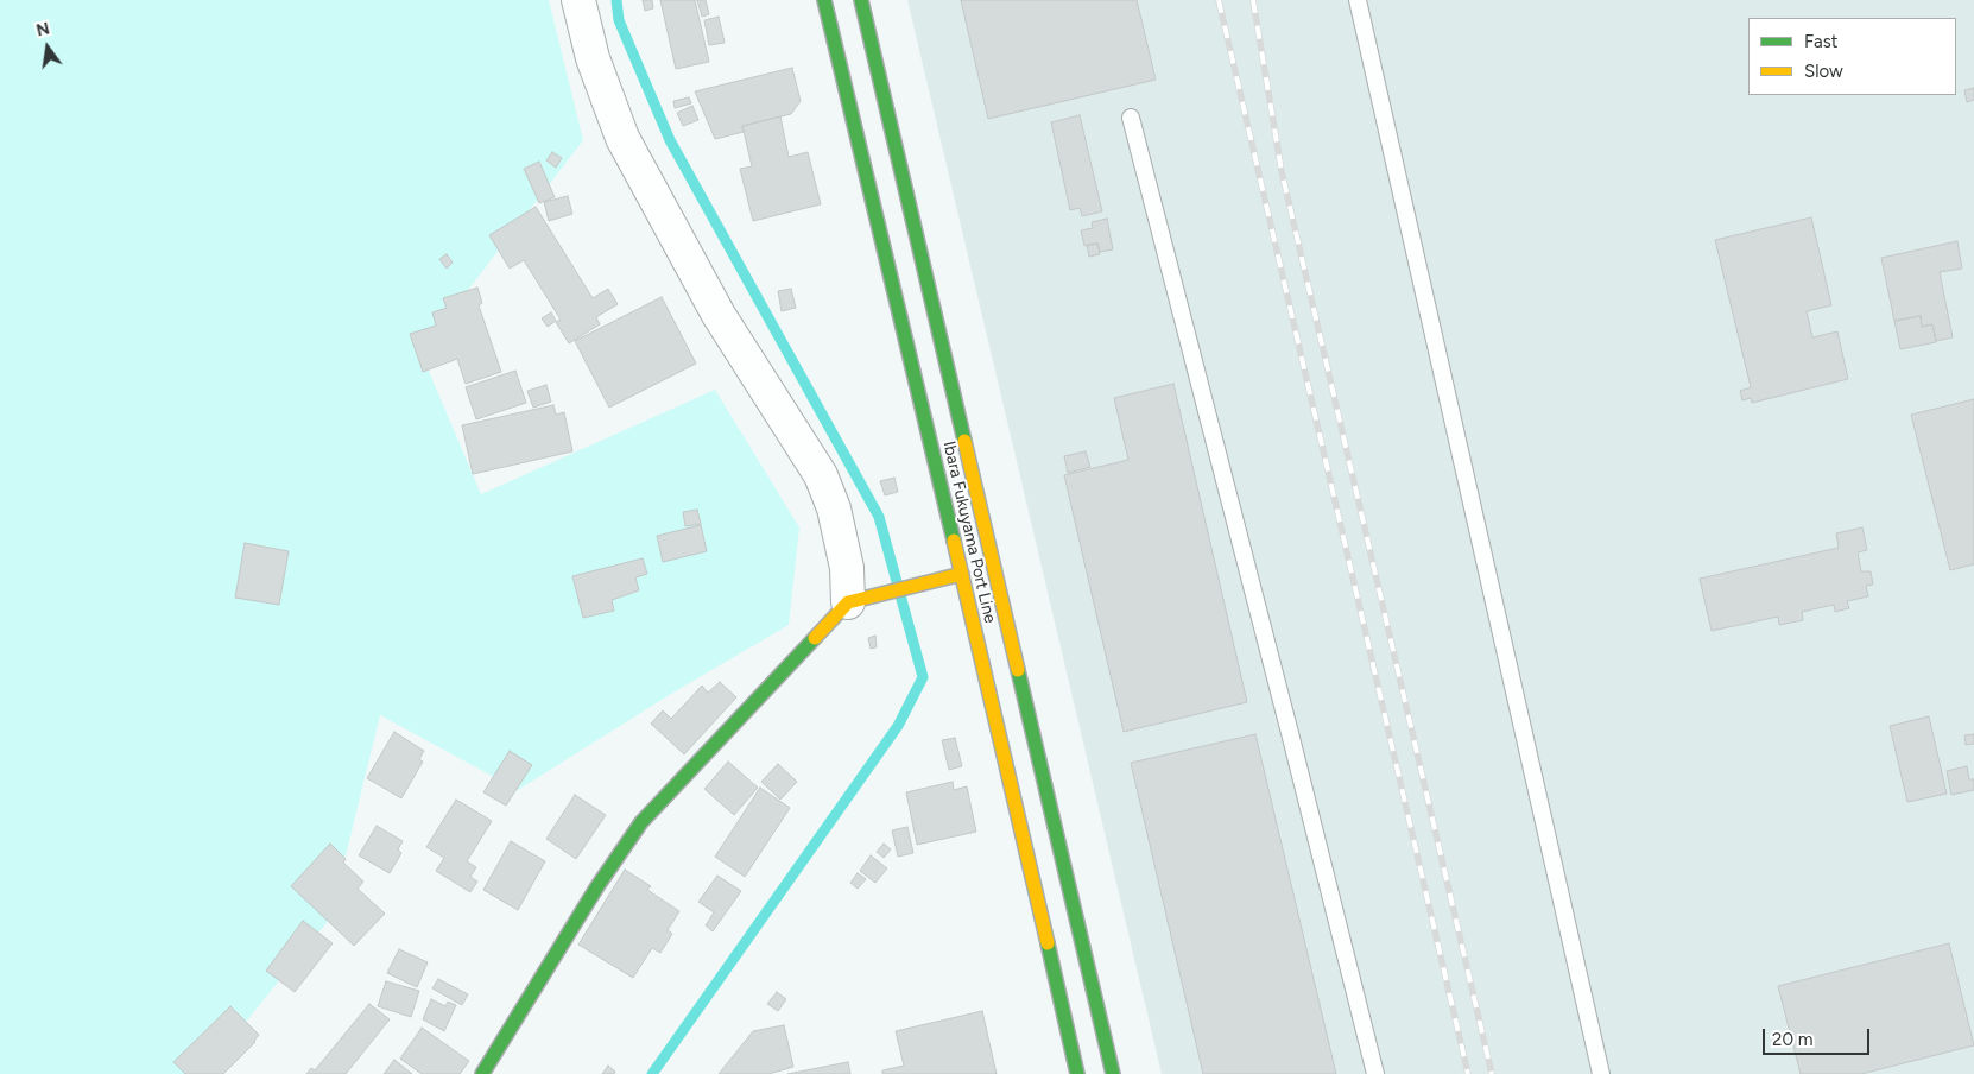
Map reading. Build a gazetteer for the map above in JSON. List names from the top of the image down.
{
  "streets": {
    "main road": ["Ibara Fukuyama Port Line"]
  },
  "legend": ["Fast", "Slow"],
  "scale_bar": "20 m",
  "north": "top"
}
